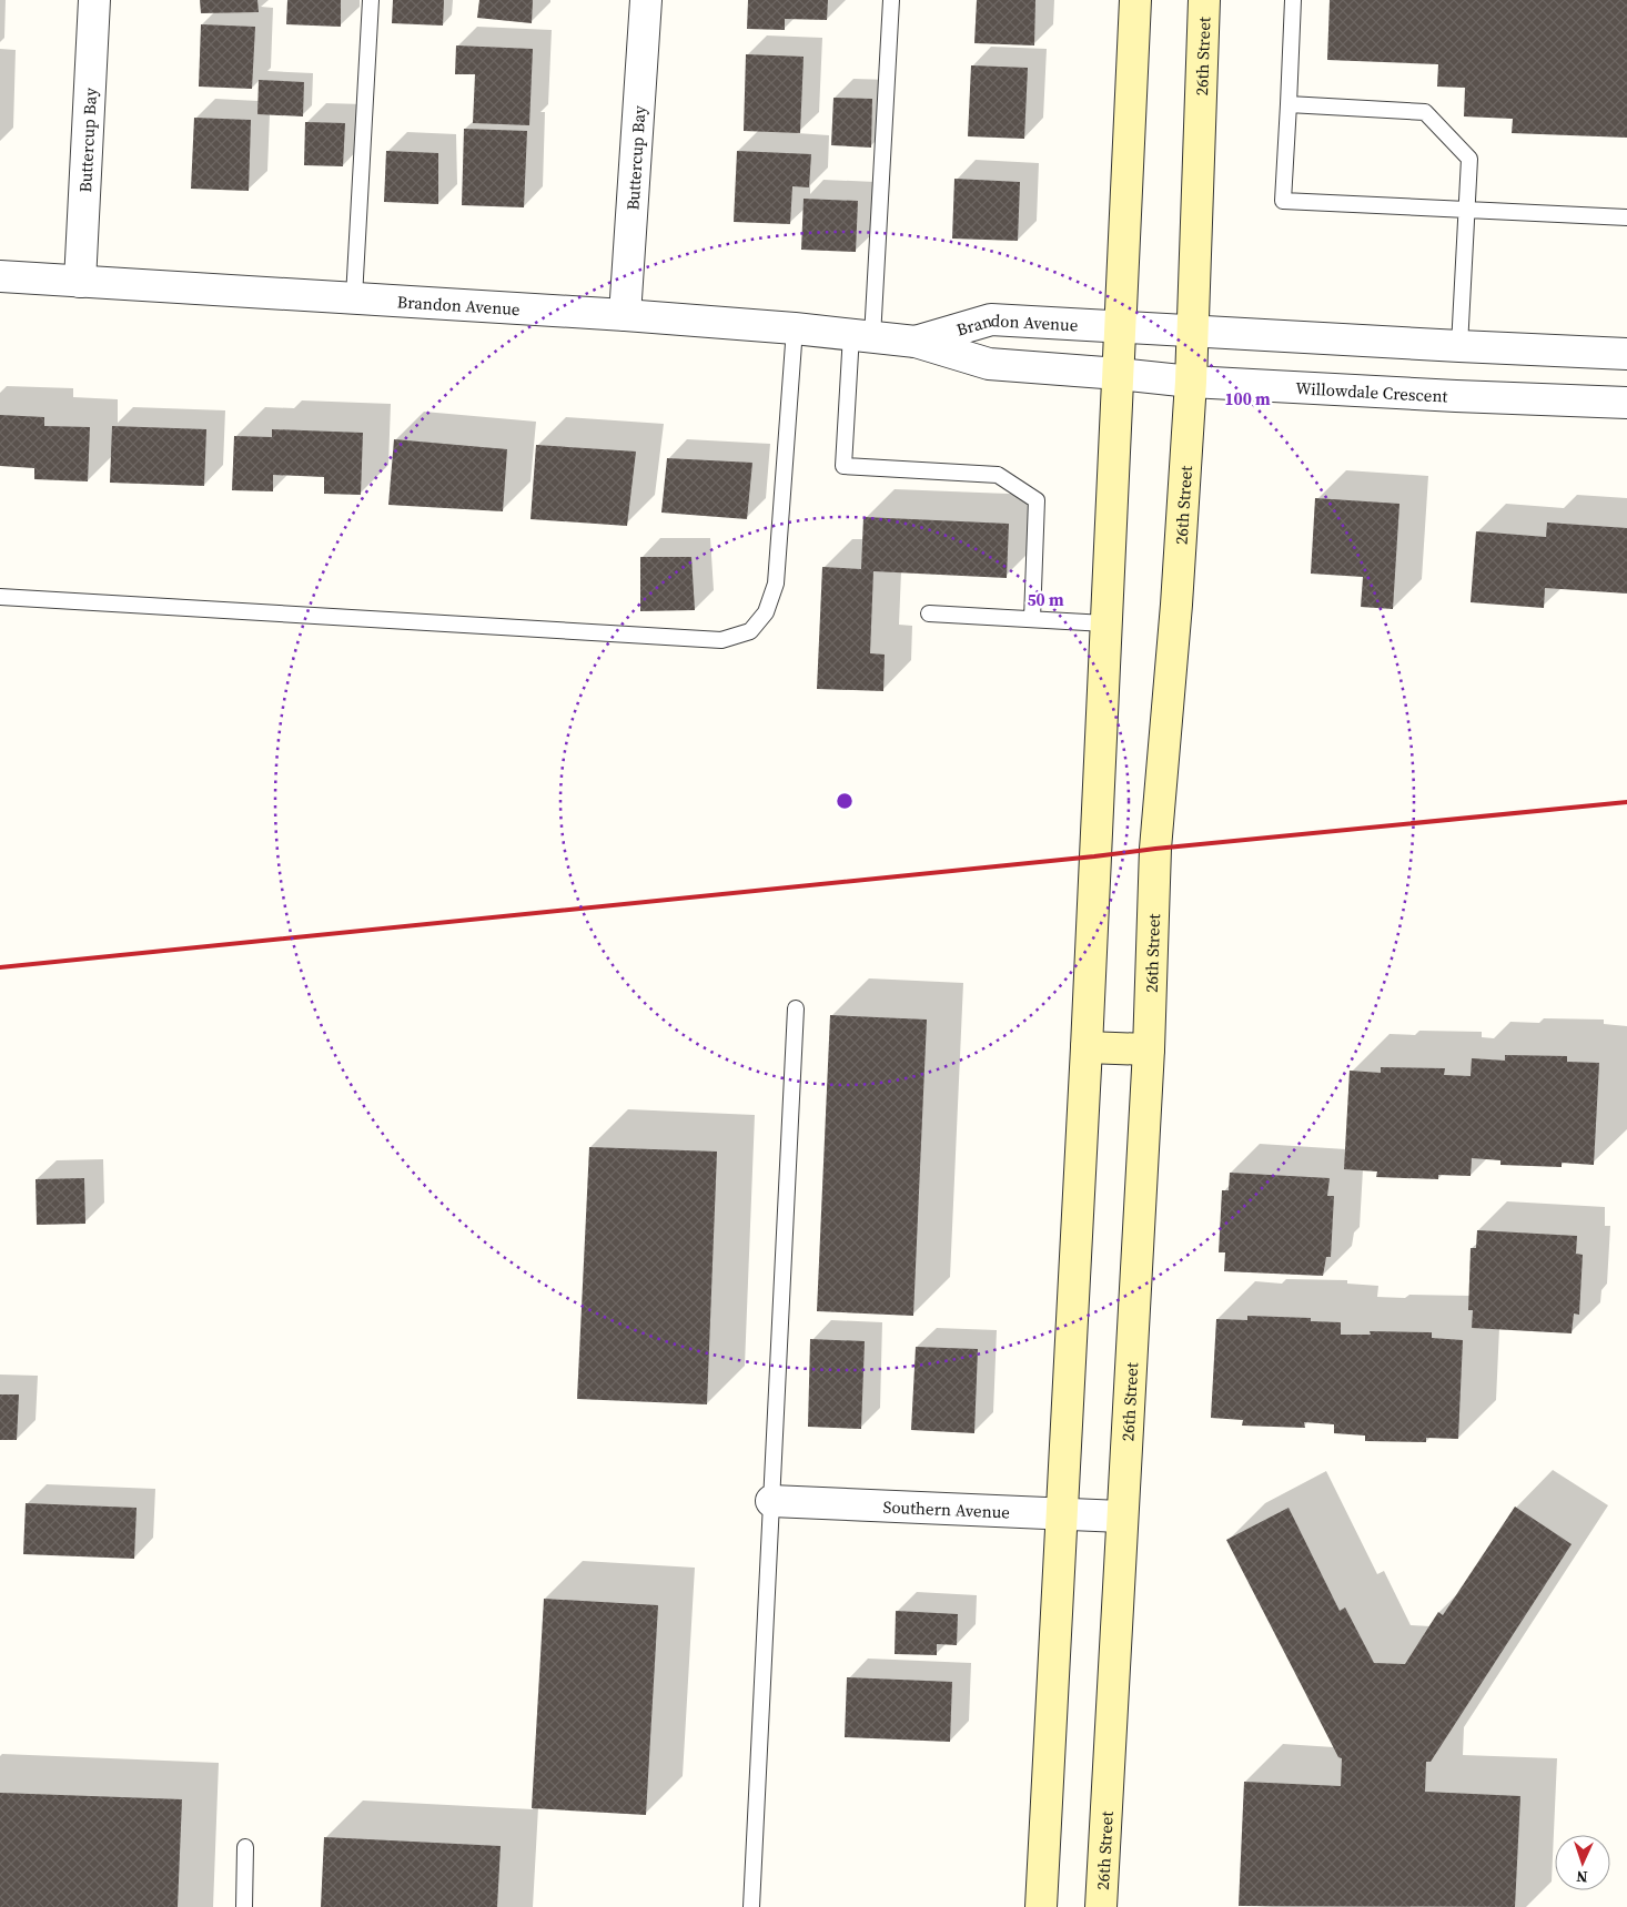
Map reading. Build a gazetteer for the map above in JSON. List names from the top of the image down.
{
  "streets": {
    "street": [
      "26th Street",
      "Buttercup Bay",
      "Brandon Avenue",
      "Willowdale Crescent",
      "Southern Avenue"
    ]
  },
  "crossings": [
    ["26th Street", "Willowdale Crescent"],
    ["26th Street", "Southern Avenue"],
    ["Buttercup Bay", "Brandon Avenue"],
    ["Brandon Avenue", "Willowdale Crescent"]
  ],
  "north": "bottom",
  "rings": ["100 m", "50 m"]
}
